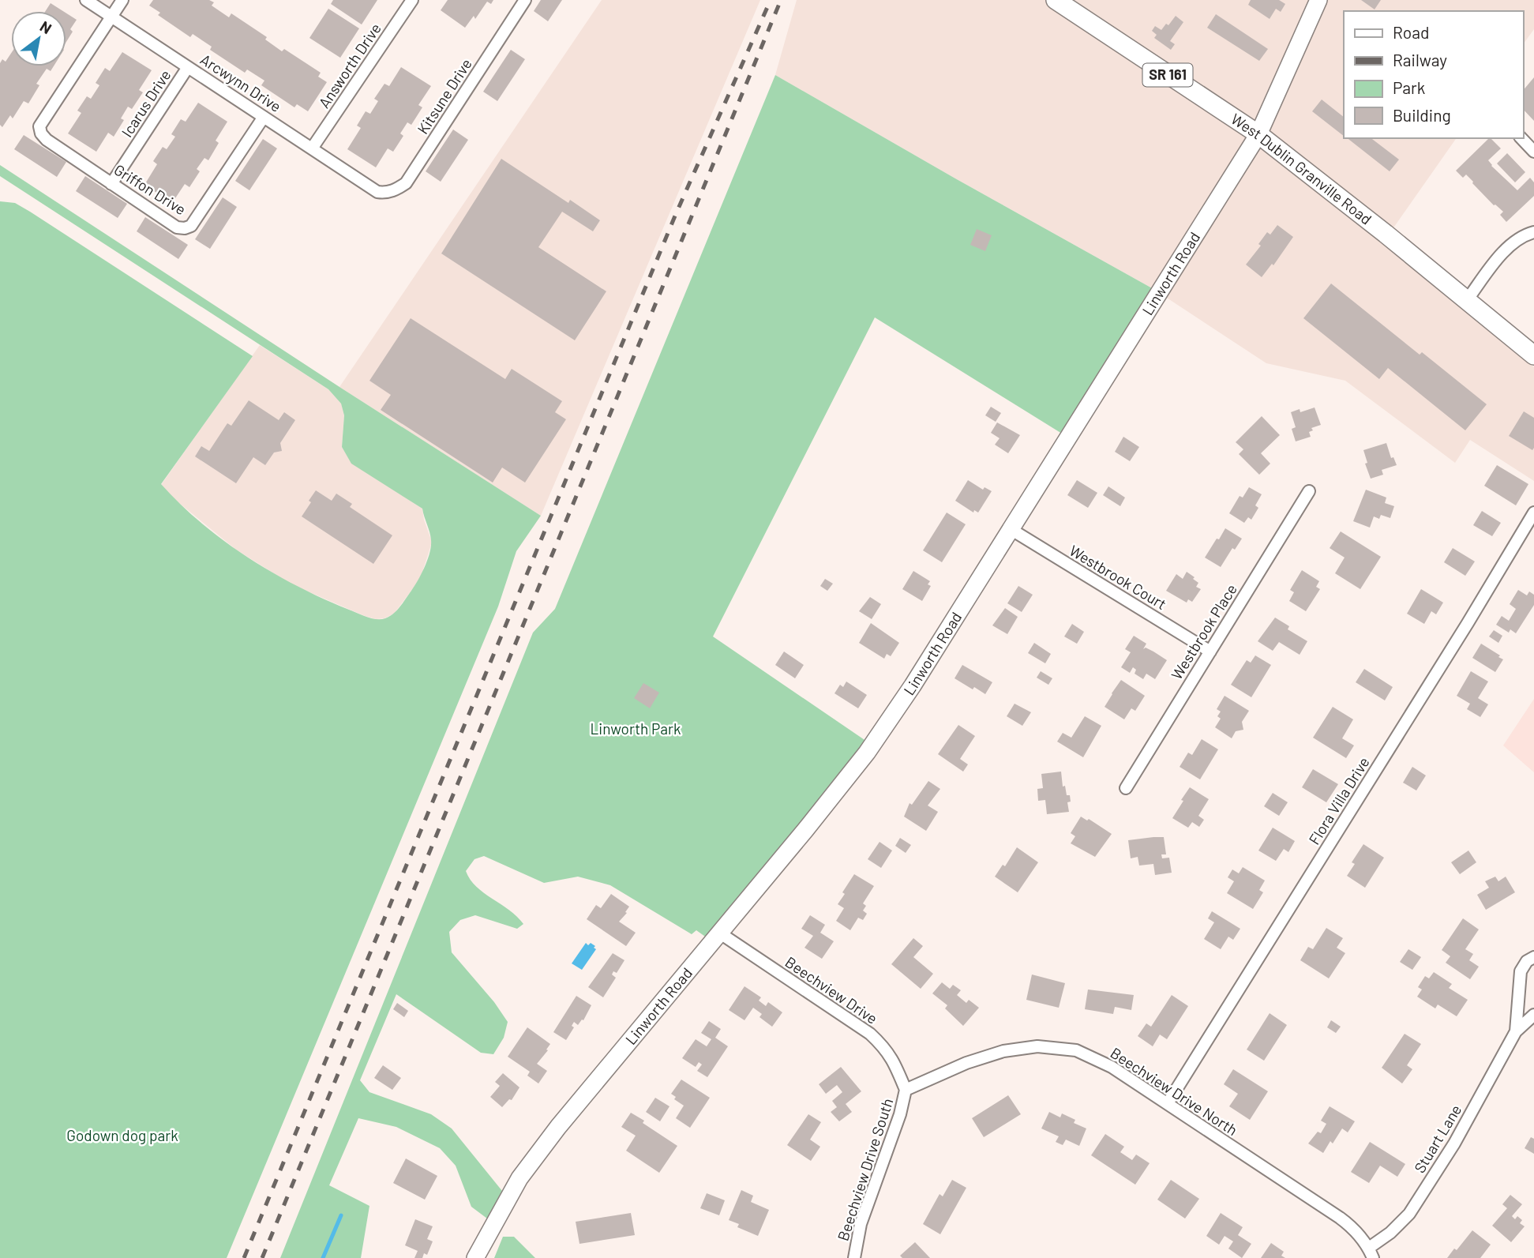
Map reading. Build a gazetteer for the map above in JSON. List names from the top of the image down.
{
  "streets": {
    "main road": ["SR 161", "West Dublin Granville Road", "Linworth Road"],
    "street": [
      "Answorth Drive",
      "Arcwynn Drive",
      "Kitsune Drive",
      "Icarus Drive",
      "Griffon Drive",
      "Westbrook Court",
      "Westbrook Place",
      "Flora Villa Drive",
      "Beechview Drive",
      "Beechview Drive North",
      "Stuart Lane",
      "Beechview Drive South"
    ]
  },
  "crossings": [
    ["Answorth Drive", "Arcwynn Drive"],
    ["Arcwynn Drive", "Kitsune Drive"],
    ["Arcwynn Drive", "Icarus Drive"],
    ["Arcwynn Drive", "Griffon Drive"],
    ["Icarus Drive", "Griffon Drive"],
    ["West Dublin Granville Road", "Linworth Road"],
    ["Linworth Road", "Westbrook Court"],
    ["Linworth Road", "Beechview Drive"],
    ["Westbrook Court", "Westbrook Place"],
    ["Flora Villa Drive", "Beechview Drive North"],
    ["Beechview Drive", "Beechview Drive North"],
    ["Beechview Drive", "Beechview Drive South"],
    ["Beechview Drive North", "Stuart Lane"],
    ["Beechview Drive North", "Beechview Drive South"]
  ],
  "parks": ["Linworth Park", "Godown dog park"],
  "legend": [
    "Road",
    "Railway",
    "Park",
    "Building"
  ],
  "north": "top right"
}
